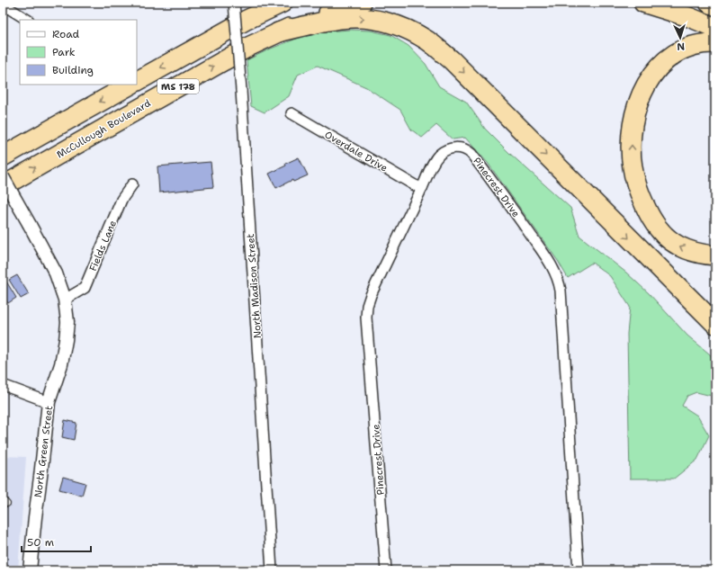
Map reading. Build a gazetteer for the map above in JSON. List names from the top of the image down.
{
  "streets": {
    "highway": ["MS 178", "McCullough Boulevard"],
    "street": [
      "Overdale Drive",
      "Pinecrest Drive",
      "Fields Lane",
      "North Madison Street",
      "North Green Street"
    ]
  },
  "crossings": [
    ["Overdale Drive", "Pinecrest Drive"],
    ["Fields Lane", "North Green Street"]
  ],
  "legend": ["Road", "Park", "Building"],
  "scale_bar": "50 m",
  "north": "bottom"
}
